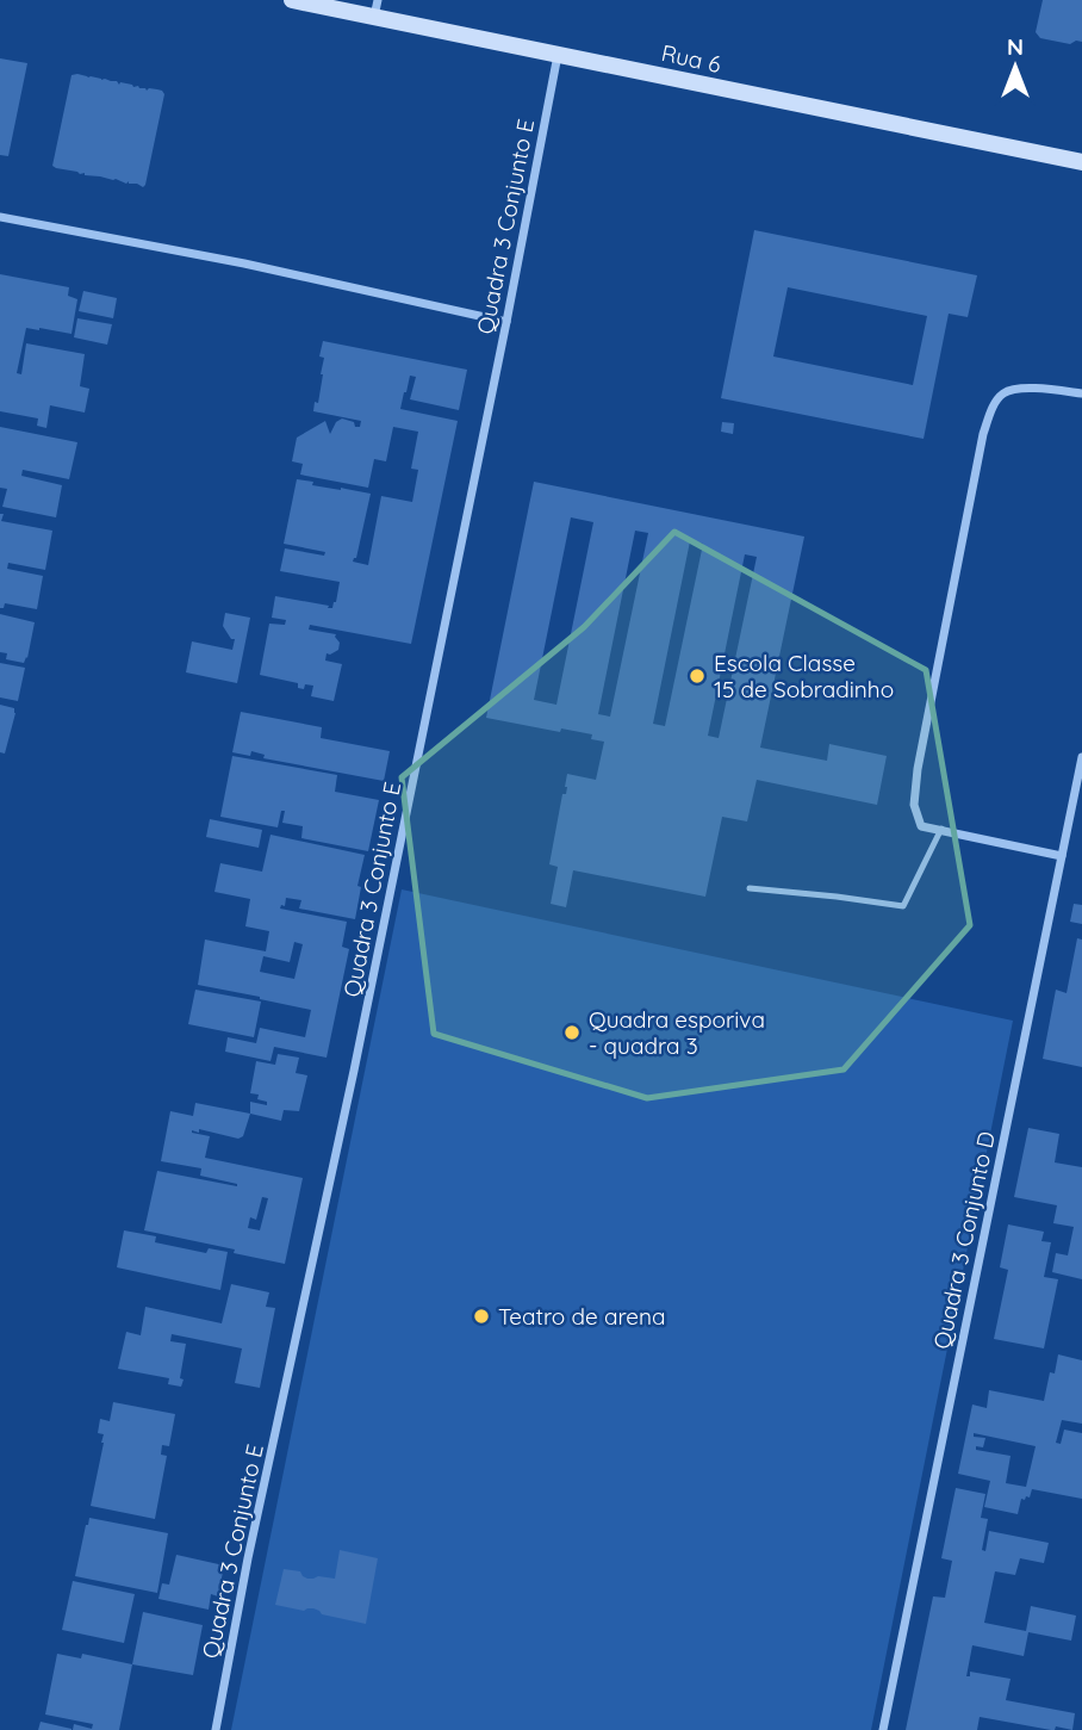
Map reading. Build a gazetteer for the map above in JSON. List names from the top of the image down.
{
  "streets": {
    "street": ["Rua 6", "Quadra 3 Conjunto E", "Quadra 3 Conjunto D"]
  },
  "crossings": [
    ["Rua 6", "Quadra 3 Conjunto E"]
  ],
  "places": ["Escola Classe 15 de Sobradinho", "Quadra esporiva - quadra 3", "Teatro de arena"],
  "north": "top"
}
